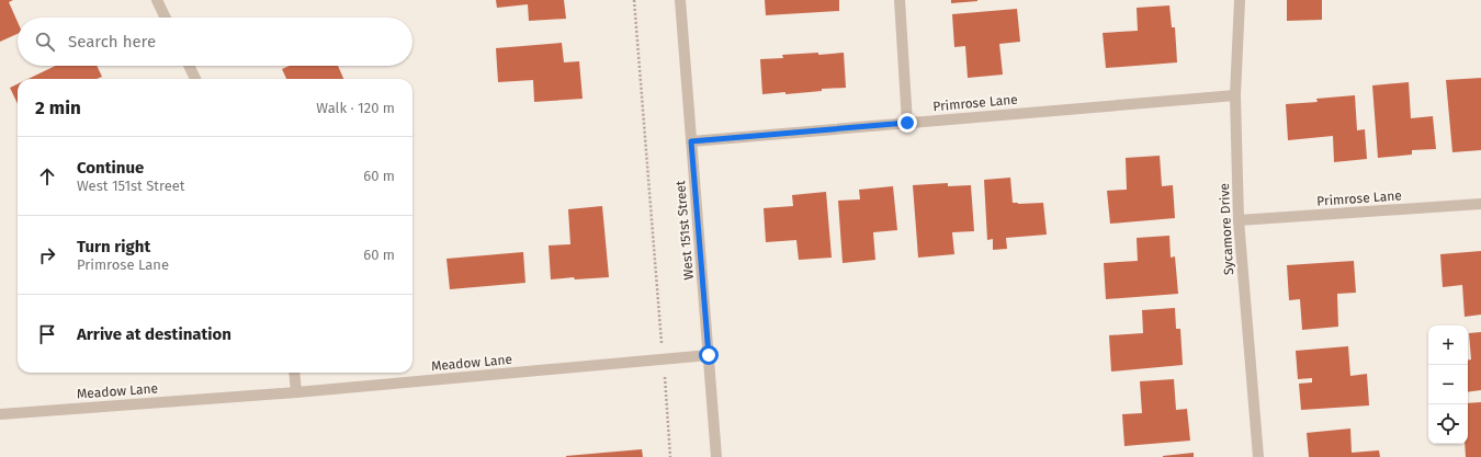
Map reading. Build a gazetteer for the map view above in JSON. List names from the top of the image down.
{
  "streets": {
    "street": [
      "Primrose Lane",
      "Sycamore Drive",
      "West 151st Street",
      "Meadow Lane"
    ]
  },
  "crossings": [
    ["Primrose Lane", "Sycamore Drive"],
    ["Primrose Lane", "West 151st Street"],
    ["West 151st Street", "Meadow Lane"]
  ],
  "page": {
    "search": "Search here",
    "heading": ["2 min", "Walk · 120 m"],
    "list": [
      ["Continue", "West 151st Street", "60 m"],
      ["Turn right", "Primrose Lane", "60 m"],
      "Arrive at destination"
    ],
    "map_buttons": ["+", "−"]
  }
}
